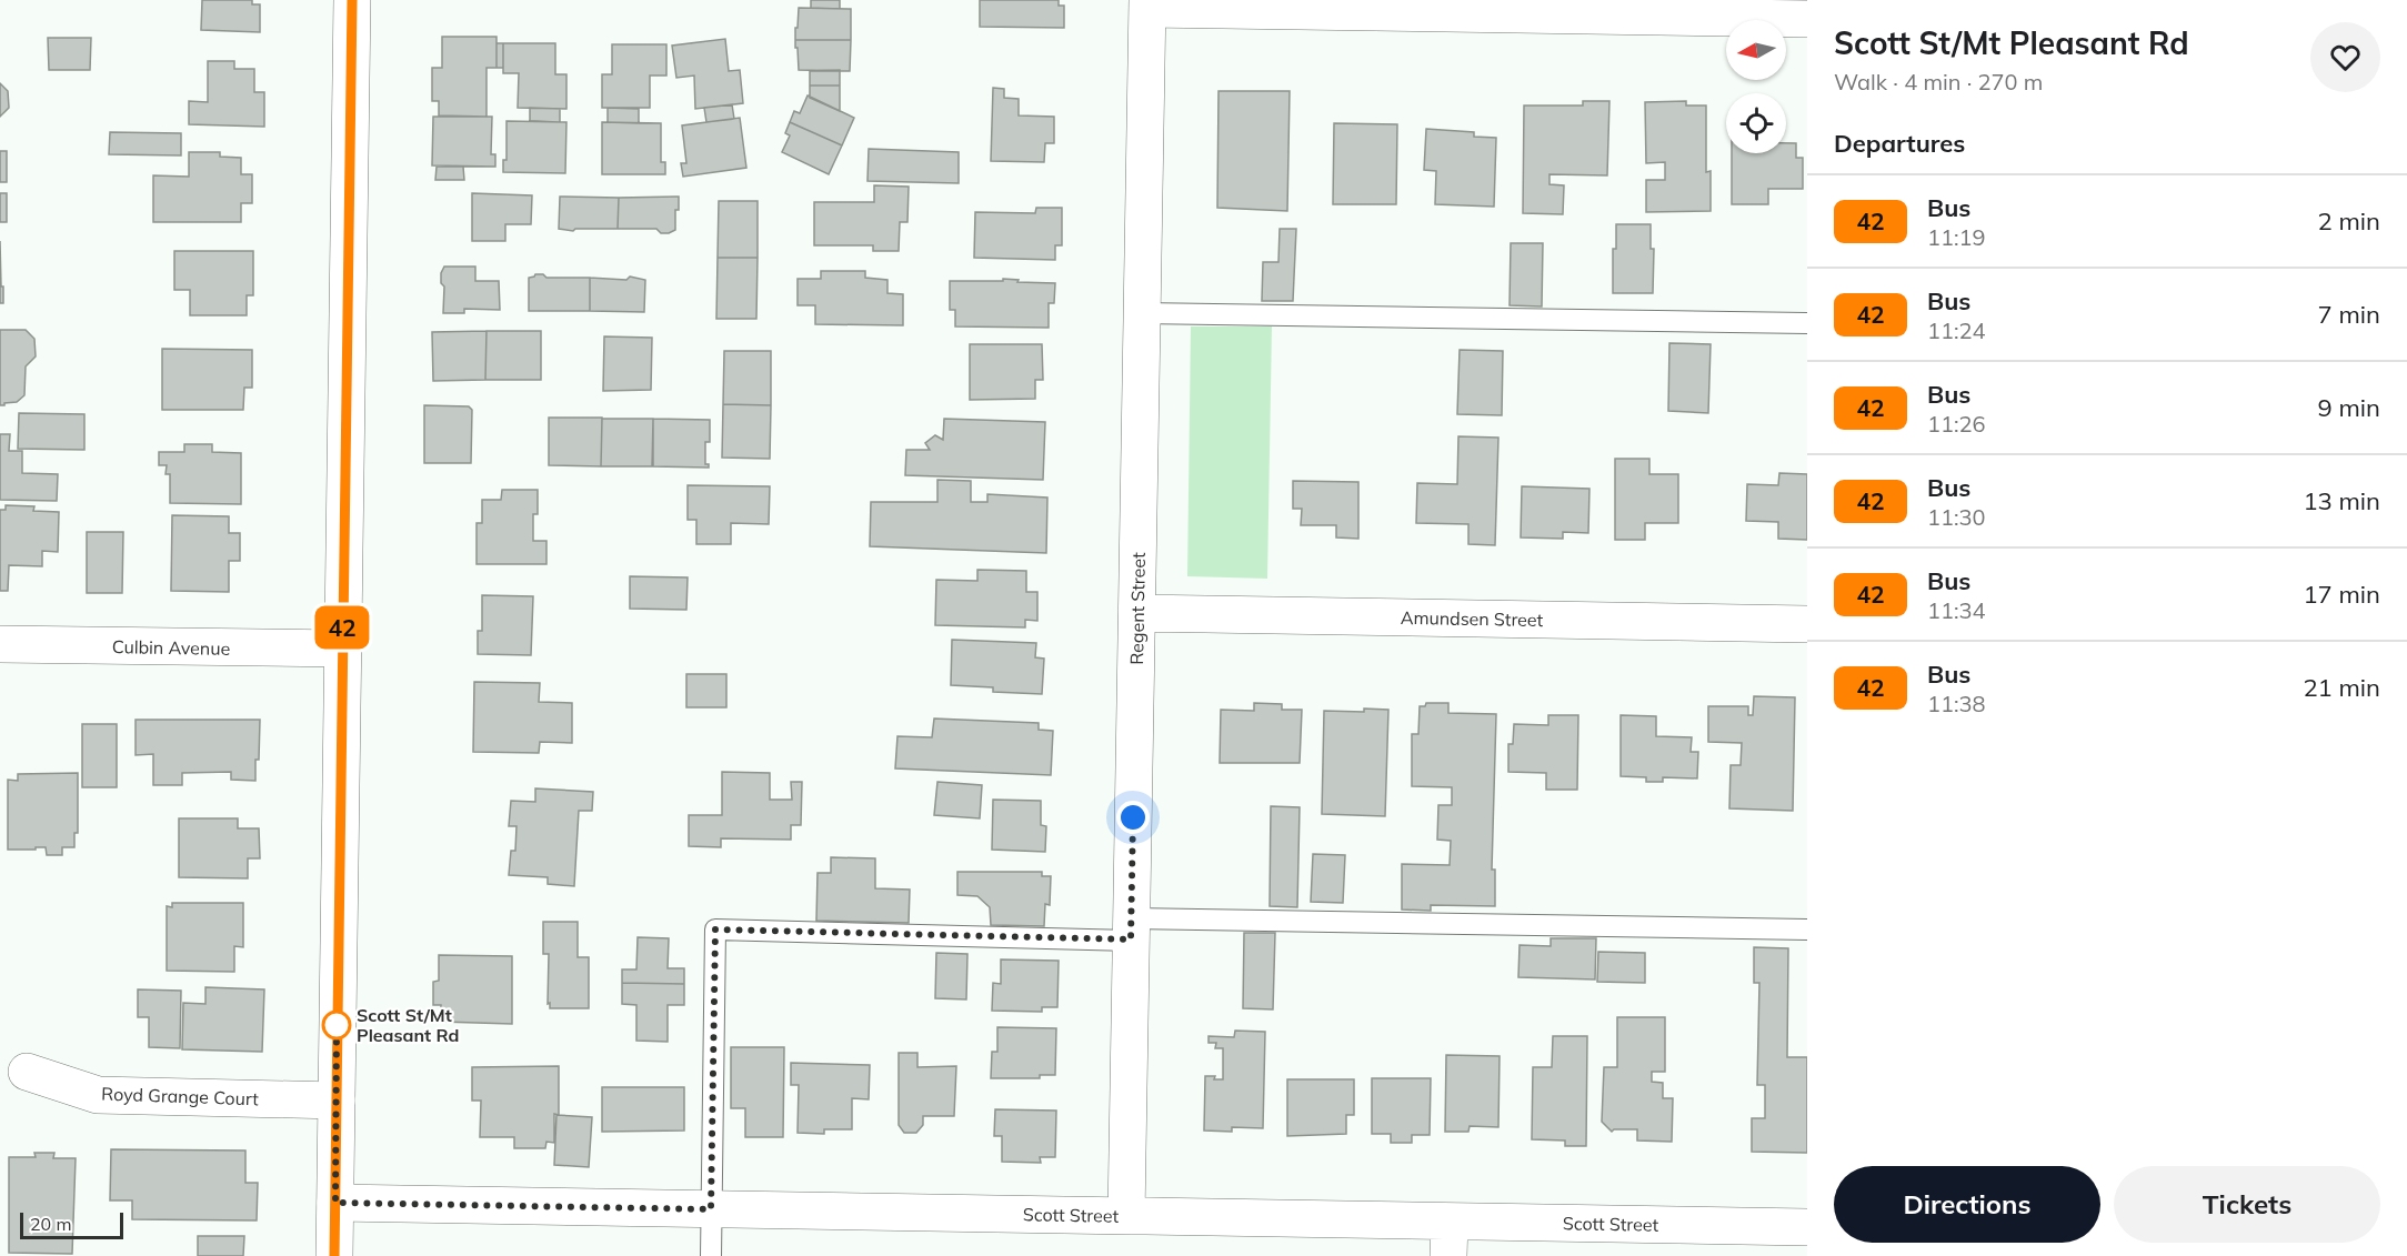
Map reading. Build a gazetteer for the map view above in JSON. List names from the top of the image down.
{
  "streets": {
    "street": [
      "Regent Street",
      "Amundsen Street",
      "Culbin Avenue",
      "Royd Grange Court",
      "Scott Street"
    ]
  },
  "crossings": [
    ["Regent Street", "Amundsen Street"],
    ["Regent Street", "Scott Street"]
  ],
  "places": ["Scott St/Mt Pleasant Rd"],
  "lines": ["bus line 42"],
  "scale_bar": "20 m",
  "north": "left",
  "page": {
    "on_map": "42",
    "heading": [
      ["Scott St/Mt Pleasant Rd", "Walk · 4 min · 270 m"],
      "Departures"
    ],
    "list": [
      {
        "mark": "42",
        "name": "Bus",
        "note": "11:19",
        "value": "2 min"
      },
      {
        "mark": "42",
        "name": "Bus",
        "note": "11:24",
        "value": "7 min"
      },
      {
        "mark": "42",
        "name": "Bus",
        "note": "11:26",
        "value": "9 min"
      },
      {
        "mark": "42",
        "name": "Bus",
        "note": "11:30",
        "value": "13 min"
      },
      {
        "mark": "42",
        "name": "Bus",
        "note": "11:34",
        "value": "17 min"
      },
      {
        "mark": "42",
        "name": "Bus",
        "note": "11:38",
        "value": "21 min"
      }
    ],
    "buttons": ["Directions", "Tickets"],
    "scale": "20 m"
  }
}
